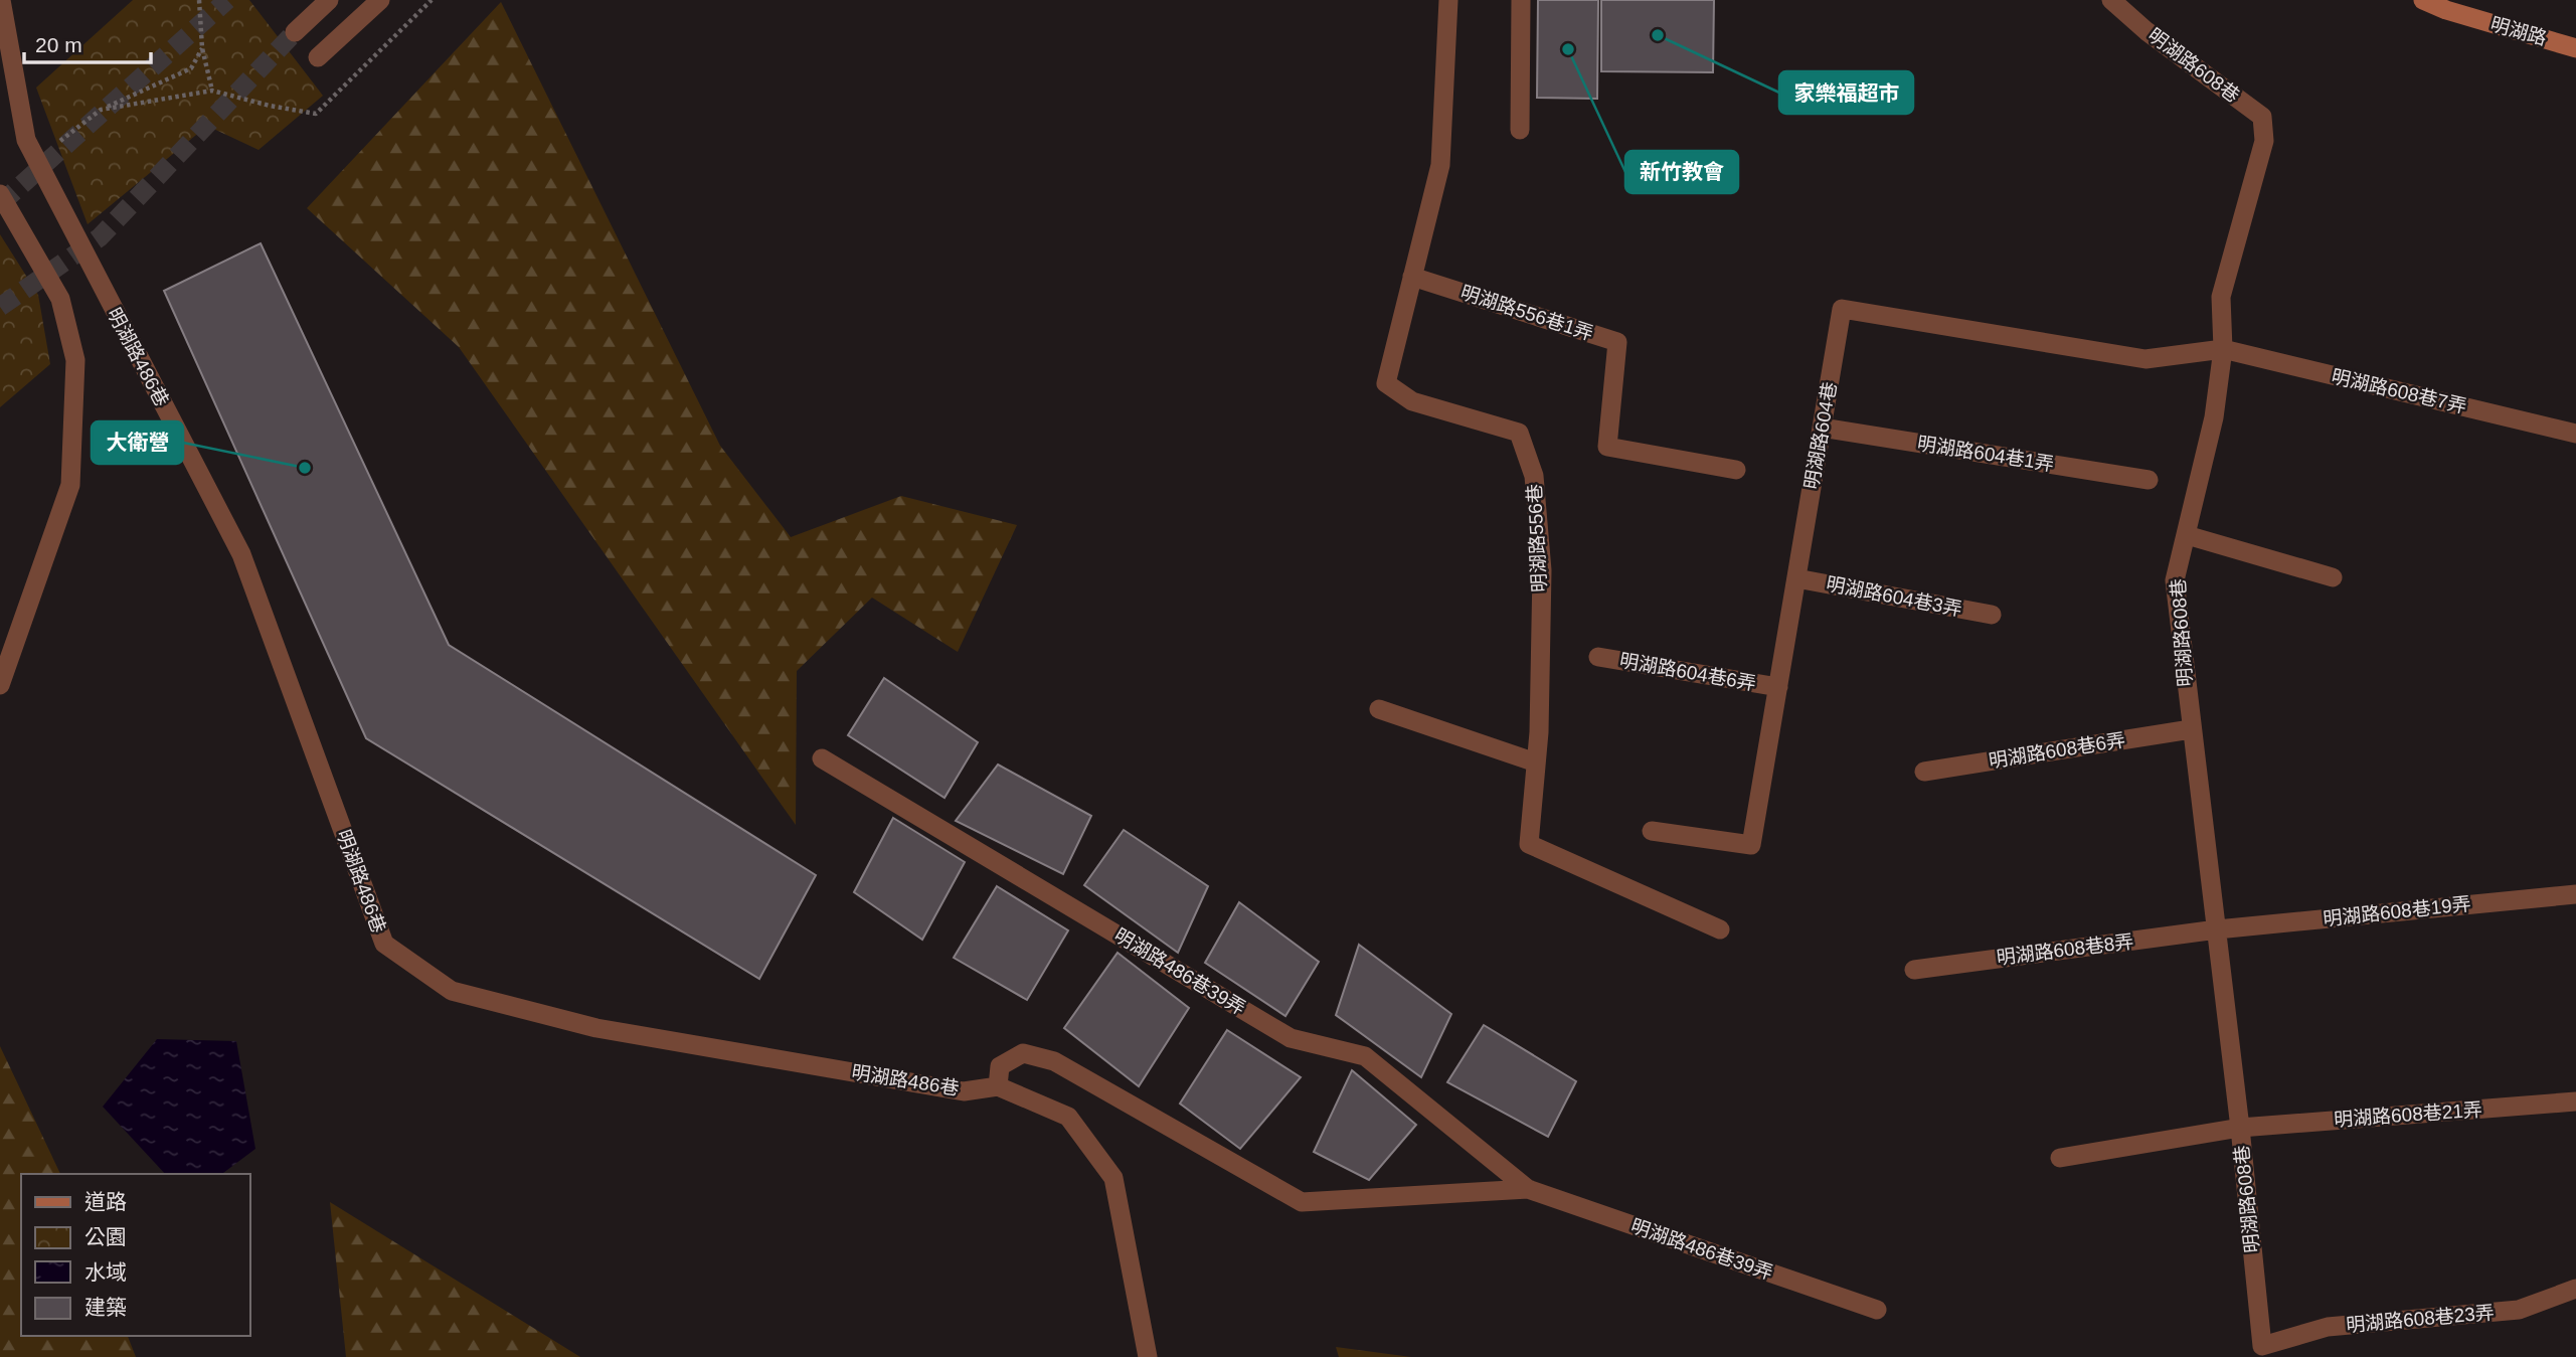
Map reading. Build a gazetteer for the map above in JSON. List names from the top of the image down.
{
  "streets": {
    "main road": ["明湖路"],
    "street": [
      "明湖路608巷",
      "明湖路556巷1弄",
      "明湖路486巷",
      "明湖路608巷7弄",
      "明湖路604巷",
      "明湖路604巷1弄",
      "明湖路556巷",
      "明湖路604巷3弄",
      "明湖路604巷6弄",
      "明湖路608巷6弄",
      "明湖路608巷19弄",
      "明湖路608巷8弄",
      "明湖路486巷39弄",
      "明湖路608巷21弄",
      "明湖路608巷23弄"
    ]
  },
  "crossings": [
    ["明湖路608巷", "明湖路608巷7弄"],
    ["明湖路608巷", "明湖路604巷"],
    ["明湖路608巷", "明湖路608巷6弄"],
    ["明湖路608巷", "明湖路608巷19弄"],
    ["明湖路608巷", "明湖路608巷8弄"],
    ["明湖路608巷", "明湖路608巷21弄"],
    ["明湖路608巷", "明湖路608巷23弄"],
    ["明湖路556巷1弄", "明湖路556巷"],
    ["明湖路486巷", "明湖路486巷39弄"],
    ["明湖路608巷7弄", "明湖路604巷"],
    ["明湖路604巷", "明湖路604巷1弄"],
    ["明湖路604巷", "明湖路604巷3弄"],
    ["明湖路604巷", "明湖路604巷6弄"],
    ["明湖路608巷19弄", "明湖路608巷8弄"]
  ],
  "places": ["家樂福超市", "新竹教會", "大衛營"],
  "legend": [
    "道路",
    "公園",
    "水域",
    "建築"
  ],
  "scale_bar": "20 m"
}
